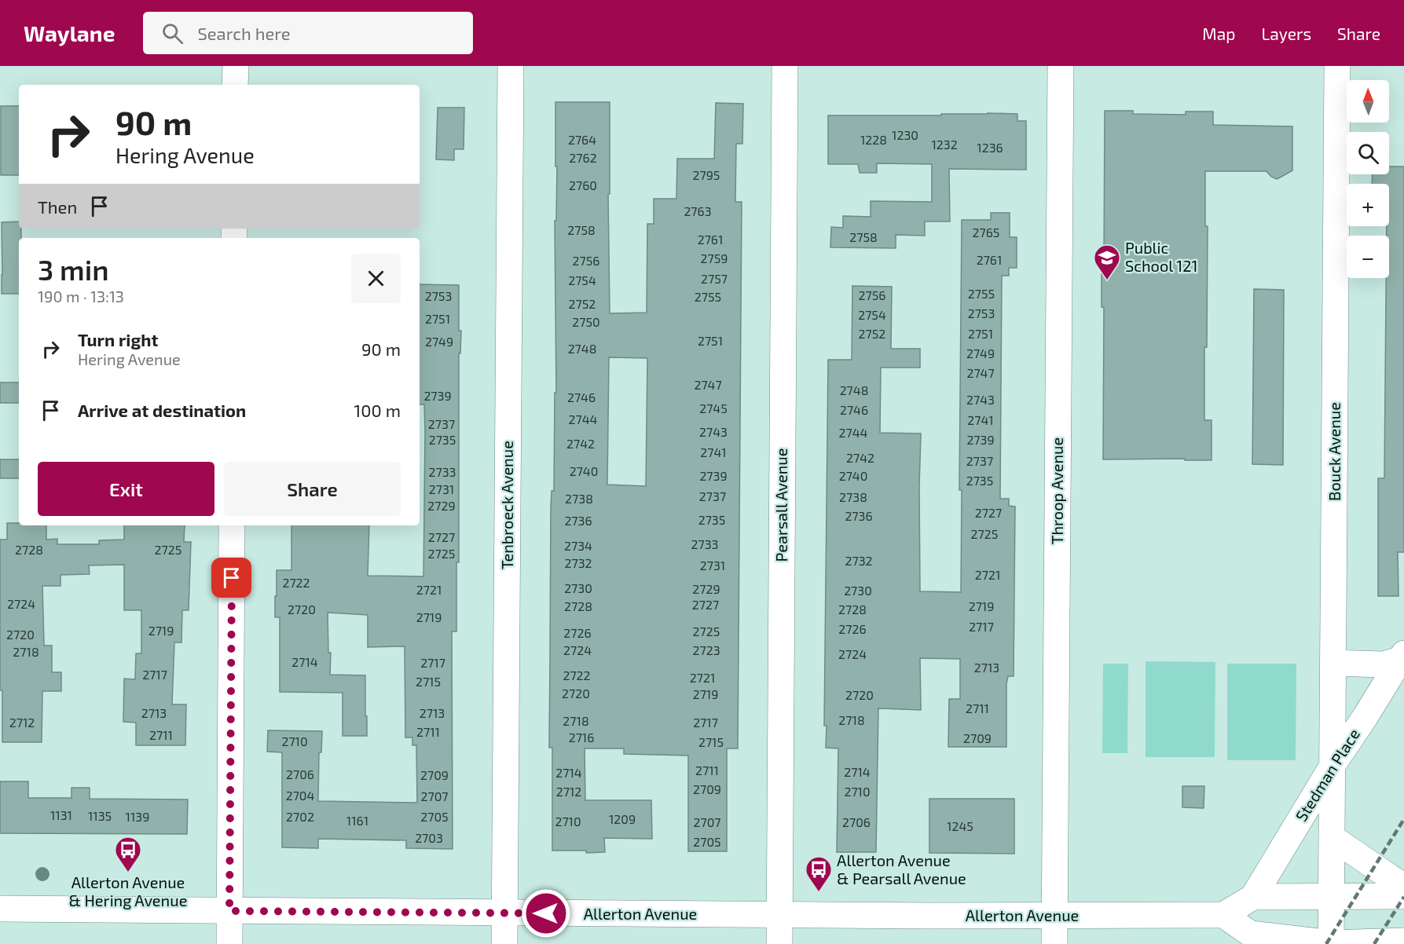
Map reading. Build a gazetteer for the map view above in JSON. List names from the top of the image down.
{
  "streets": {
    "street": [
      "Bouck Avenue",
      "Throop Avenue",
      "Tenbroeck Avenue",
      "Pearsall Avenue",
      "Stedman Place",
      "Allerton Avenue"
    ]
  },
  "crossings": [
    ["Bouck Avenue", "Stedman Place"],
    ["Throop Avenue", "Allerton Avenue"],
    ["Tenbroeck Avenue", "Allerton Avenue"],
    ["Pearsall Avenue", "Allerton Avenue"]
  ],
  "places": {
    "school or university": ["Public School 121"],
    "bus stop": ["Allerton Avenue & Hering Avenue", "Allerton Avenue & Pearsall Avenue"]
  },
  "house_numbers": [
    "1230",
    "2764",
    "1228",
    "1232",
    "1236",
    "2762",
    "2795",
    "2760",
    "2763",
    "2758",
    "2765",
    "2758",
    "2761",
    "2759",
    "2761",
    "2756",
    "2757",
    "2754",
    "2755",
    "2756",
    "2753",
    "2755",
    "2752",
    "2753",
    "2754",
    "2751",
    "2750",
    "2752",
    "2751",
    "2751",
    "2749",
    "2748",
    "2749",
    "2747",
    "2747",
    "2748",
    "2739",
    "2746",
    "2743",
    "2745",
    "2746",
    "2744",
    "2741",
    "2737",
    "2743",
    "2744",
    "2735",
    "2739",
    "2742",
    "2741",
    "2742",
    "2737",
    "2740",
    "2733",
    "2739",
    "2740",
    "2735",
    "2731",
    "2737",
    "2738",
    "2738",
    "2729",
    "2727",
    "2736",
    "2735",
    "2736",
    "2725",
    "2727",
    "2733",
    "2734",
    "2728",
    "2725",
    "2725",
    "2732",
    "2732",
    "2731",
    "2721",
    "2722",
    "2730",
    "2729",
    "2721",
    "2730",
    "2724",
    "2727",
    "2728",
    "2719",
    "2720",
    "2728",
    "2719",
    "2717",
    "2726",
    "2719",
    "2725",
    "2726",
    "2720",
    "2724",
    "2723",
    "2718",
    "2724",
    "2714",
    "2717",
    "2713",
    "2717",
    "2722",
    "2721",
    "2715",
    "2720",
    "2719",
    "2720",
    "2711",
    "2713",
    "2713",
    "2718",
    "2718",
    "2712",
    "2717",
    "2711",
    "2711",
    "2716",
    "2709",
    "2710",
    "2715",
    "2711",
    "2714",
    "2714",
    "2706",
    "2709",
    "2709",
    "2712",
    "2710",
    "2704",
    "2707",
    "1131",
    "1135",
    "1139",
    "2702",
    "2705",
    "1209",
    "1161",
    "2710",
    "2707",
    "2706",
    "1245",
    "2703",
    "2705"
  ],
  "north": "top",
  "page": {
    "header": "Waylane",
    "search": "Search here",
    "nav": ["Map", "Layers", "Share"],
    "map_buttons": ["+", "−"],
    "turn": ["90 m", "Hering Avenue"],
    "then": "Then",
    "heading": ["3 min", "190 m · 13:13"],
    "list": [
      {
        "name": "Turn right",
        "note": "Hering Avenue",
        "value": "90 m"
      },
      {
        "name": "Arrive at destination",
        "value": "100 m"
      }
    ],
    "buttons": ["Exit", "Share"]
  }
}
